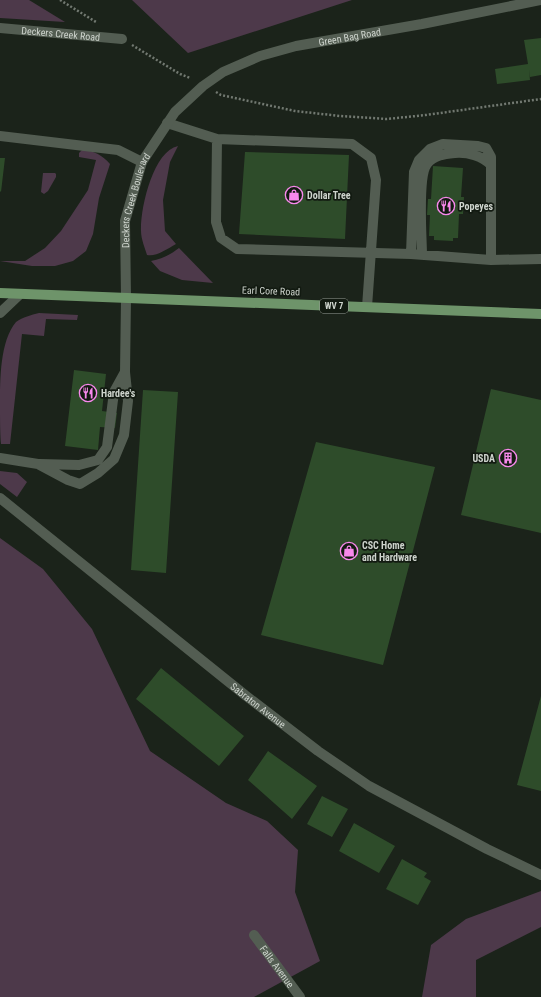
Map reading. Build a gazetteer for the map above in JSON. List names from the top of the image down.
{
  "streets": {
    "main road": ["Earl Core Road", "WV 7"],
    "street": [
      "Deckers Creek Road",
      "Green Bag Road",
      "Deckers Creek Boulevard",
      "Sabraton Avenue",
      "Falls Avenue"
    ]
  },
  "crossings": [
    ["Green Bag Road", "Deckers Creek Boulevard"],
    ["Deckers Creek Boulevard", "Earl Core Road"]
  ],
  "places": {
    "shop": ["Dollar Tree", "CSC Home and Hardware"],
    "restaurant": ["Popeyes", "Hardee's"],
    "building": ["USDA"]
  }
}
